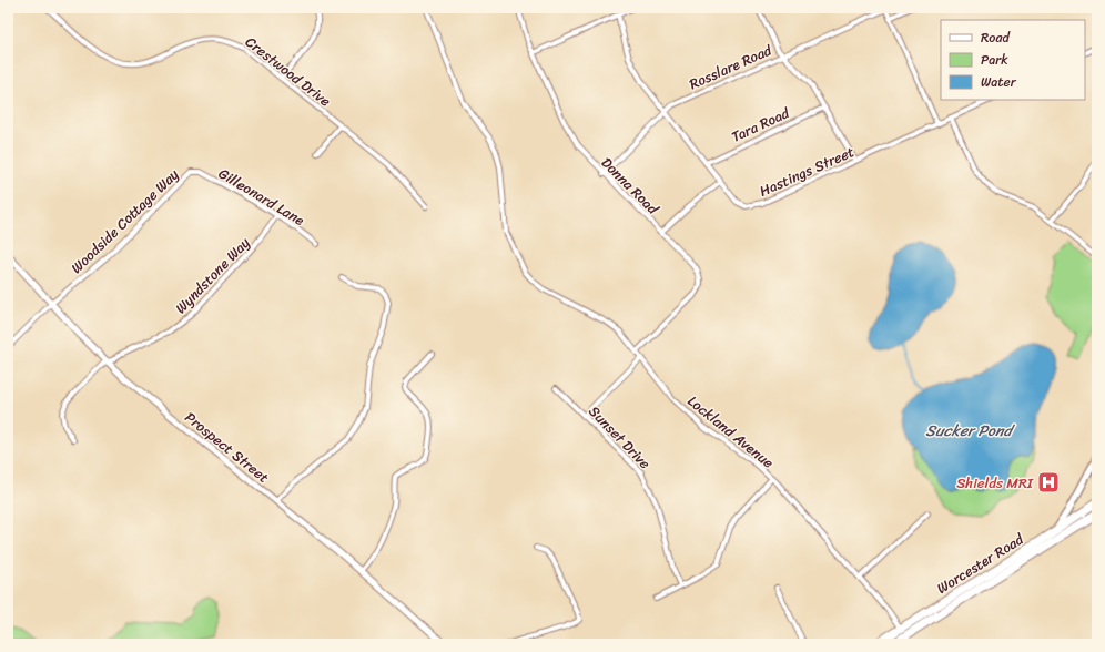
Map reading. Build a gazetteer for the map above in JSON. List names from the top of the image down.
{
  "streets": {
    "highway": ["Worcester Road"],
    "street": [
      "Rosslare Road",
      "Crestwood Drive",
      "Tara Road",
      "Hastings Street",
      "Donna Road",
      "Gilleonard Lane",
      "Woodside Cottage Way",
      "Wyndstone Way",
      "Lockland Avenue",
      "Sunset Drive",
      "Prospect Street"
    ]
  },
  "crossings": [
    ["Rosslare Road", "Hastings Street"],
    ["Rosslare Road", "Donna Road"],
    ["Tara Road", "Hastings Street"],
    ["Donna Road", "Lockland Avenue"],
    ["Gilleonard Lane", "Woodside Cottage Way"],
    ["Gilleonard Lane", "Wyndstone Way"],
    ["Woodside Cottage Way", "Prospect Street"],
    ["Wyndstone Way", "Prospect Street"],
    ["Lockland Avenue", "Worcester Road"]
  ],
  "water": ["Sucker Pond"],
  "places": {
    "hospital": ["Shields MRI"]
  },
  "legend": ["Road", "Park", "Water"]
}
